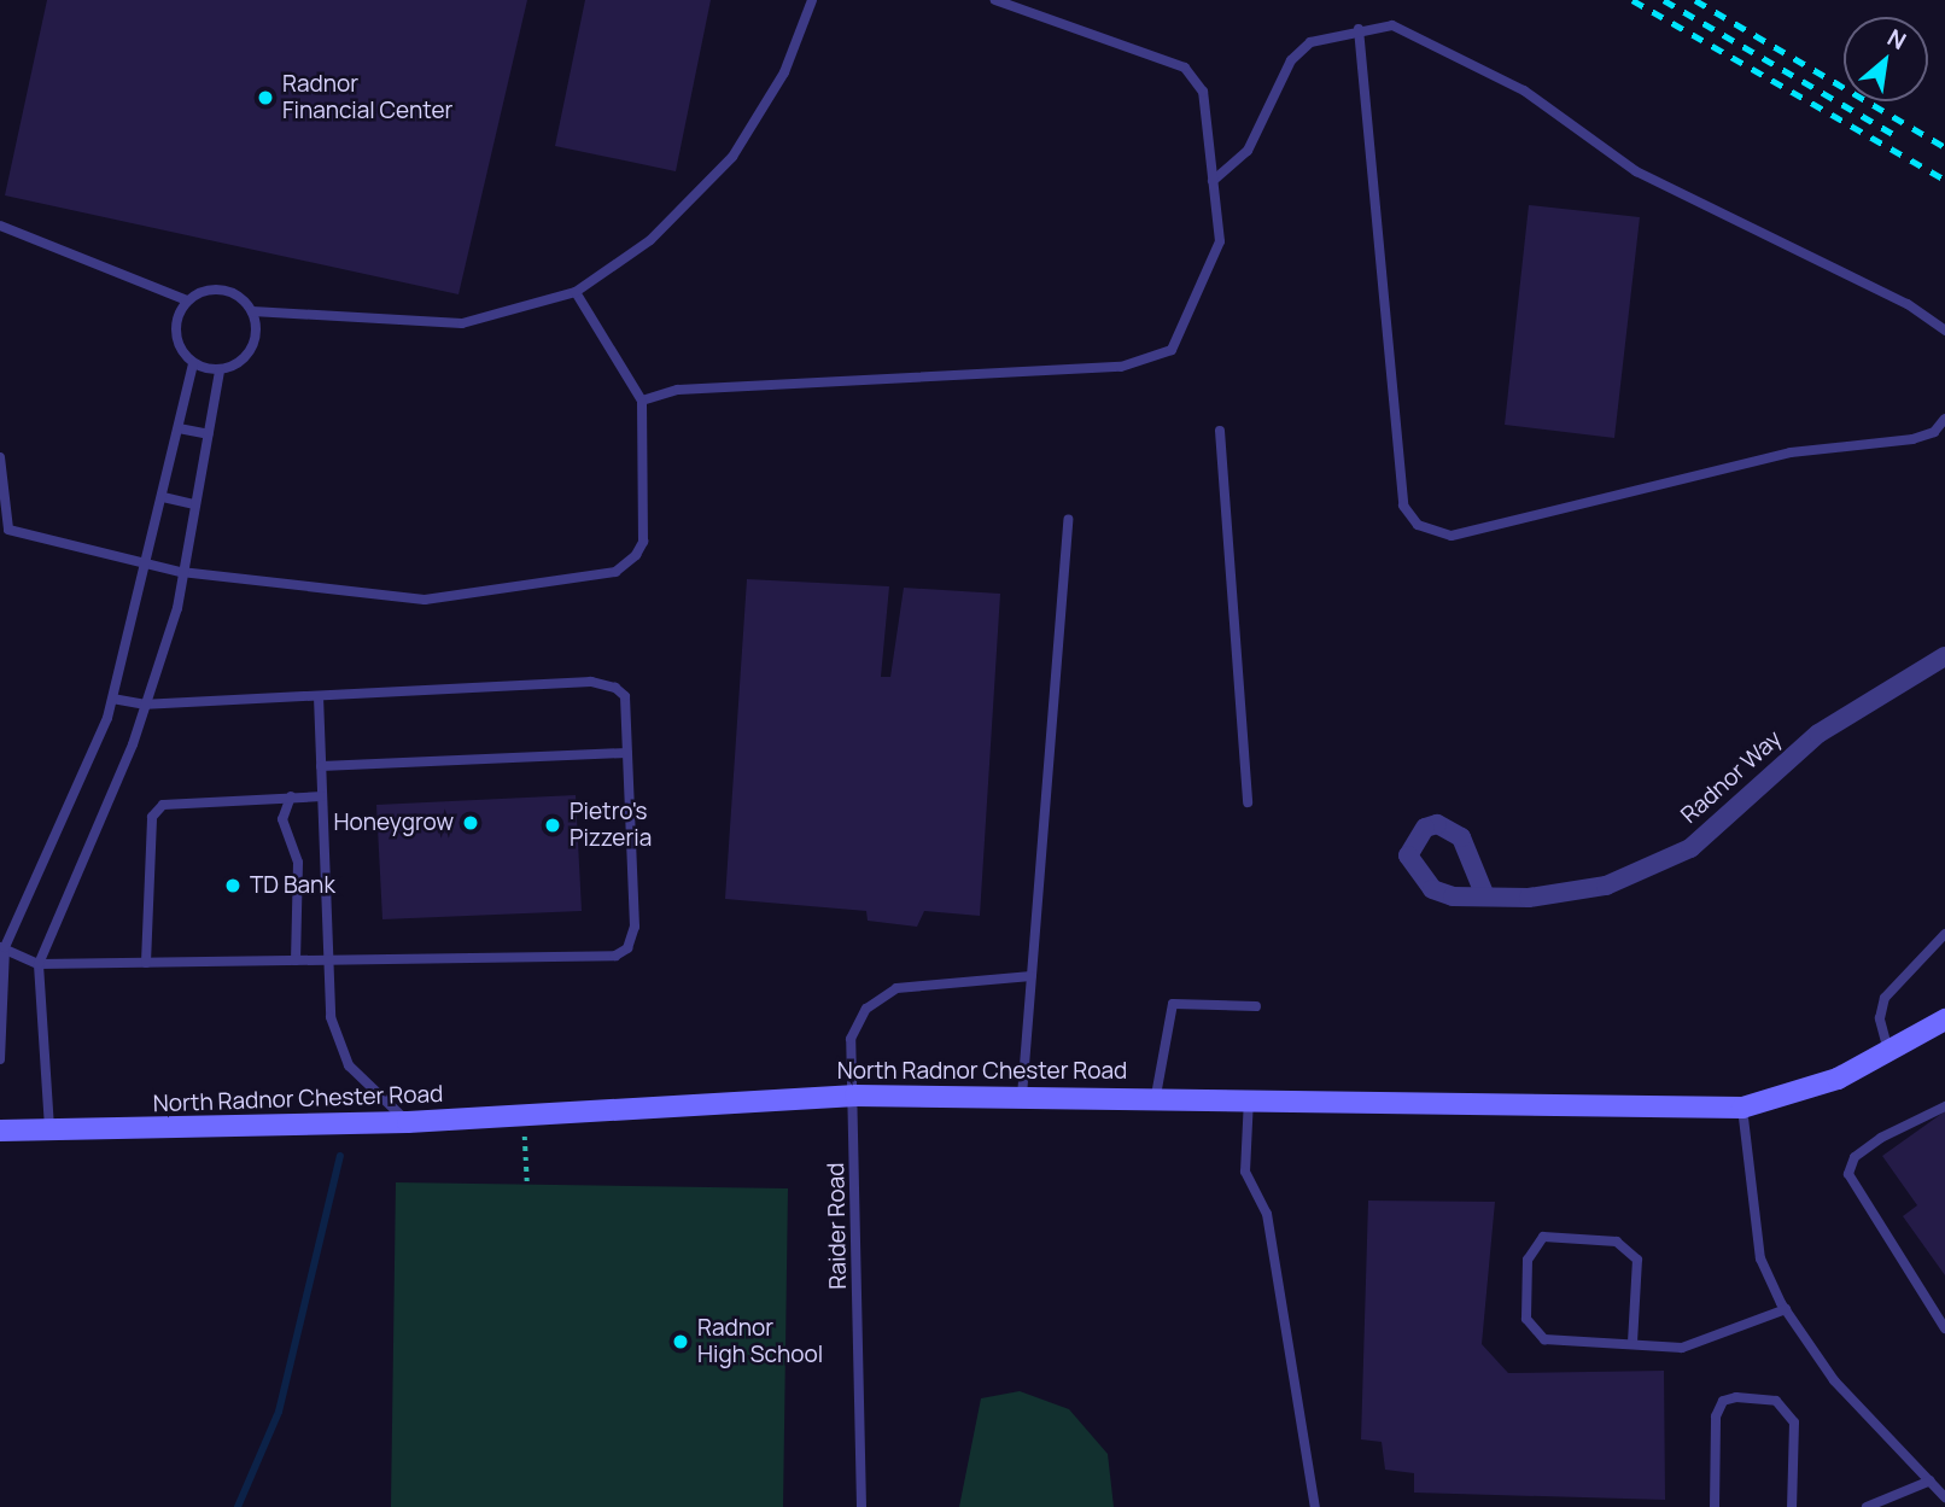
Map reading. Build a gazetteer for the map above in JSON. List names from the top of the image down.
{
  "streets": {
    "main road": ["North Radnor Chester Road"],
    "street": ["Radnor Way"],
    "lane": ["Raider Road"]
  },
  "crossings": [
    ["North Radnor Chester Road", "Raider Road"]
  ],
  "places": [
    "Radnor Financial Center",
    "Honeygrow",
    "Pietro's Pizzeria",
    "TD Bank",
    "Radnor High School"
  ],
  "north": "top right"
}
